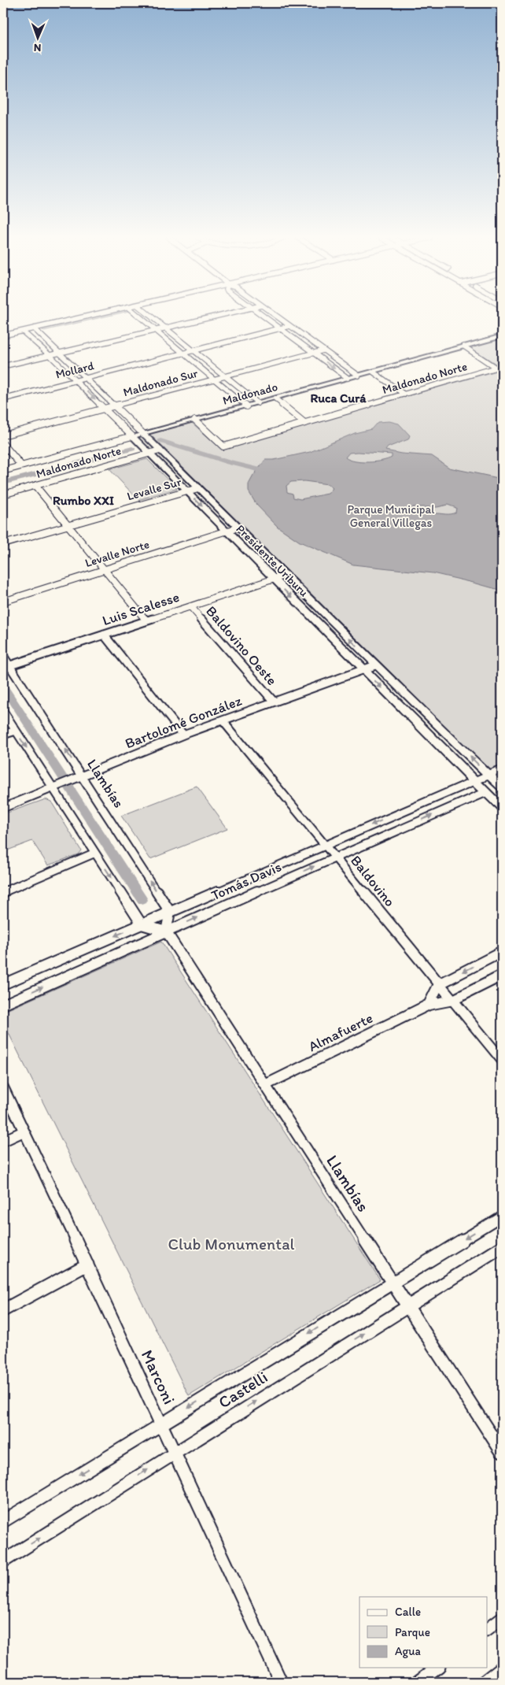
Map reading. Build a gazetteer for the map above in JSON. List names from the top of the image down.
{
  "streets": {
    "street": [
      "Mollard",
      "Maldonado Norte",
      "Maldonado Sur",
      "Maldonado",
      "Levalle Sur",
      "Levalle Norte",
      "Presidente Uriburu",
      "Luis Scalesse",
      "Baldovino Oeste",
      "Bartolomé González",
      "Llambías",
      "Tomás Davis",
      "Baldovino",
      "Almafuerte",
      "Marconi",
      "Castelli"
    ]
  },
  "crossings": [
    ["Mollard", "Presidente Uriburu"],
    ["Maldonado Norte", "Maldonado"],
    ["Maldonado Norte", "Presidente Uriburu"],
    ["Maldonado Sur", "Presidente Uriburu"],
    ["Maldonado", "Presidente Uriburu"],
    ["Levalle Sur", "Presidente Uriburu"],
    ["Levalle Norte", "Presidente Uriburu"],
    ["Presidente Uriburu", "Luis Scalesse"],
    ["Presidente Uriburu", "Bartolomé González"],
    ["Presidente Uriburu", "Tomás Davis"],
    ["Luis Scalesse", "Baldovino Oeste"],
    ["Luis Scalesse", "Llambías"],
    ["Baldovino Oeste", "Bartolomé González"],
    ["Bartolomé González", "Llambías"],
    ["Bartolomé González", "Baldovino"],
    ["Llambías", "Tomás Davis"],
    ["Llambías", "Almafuerte"],
    ["Llambías", "Castelli"],
    ["Tomás Davis", "Baldovino"],
    ["Baldovino", "Almafuerte"],
    ["Marconi", "Castelli"]
  ],
  "districts": ["Ruca Curá", "Rumbo XXI"],
  "parks": ["Parque Municipal General Villegas", "Club Monumental"],
  "legend": ["Calle", "Parque", "Agua"],
  "north": "bottom"
}
